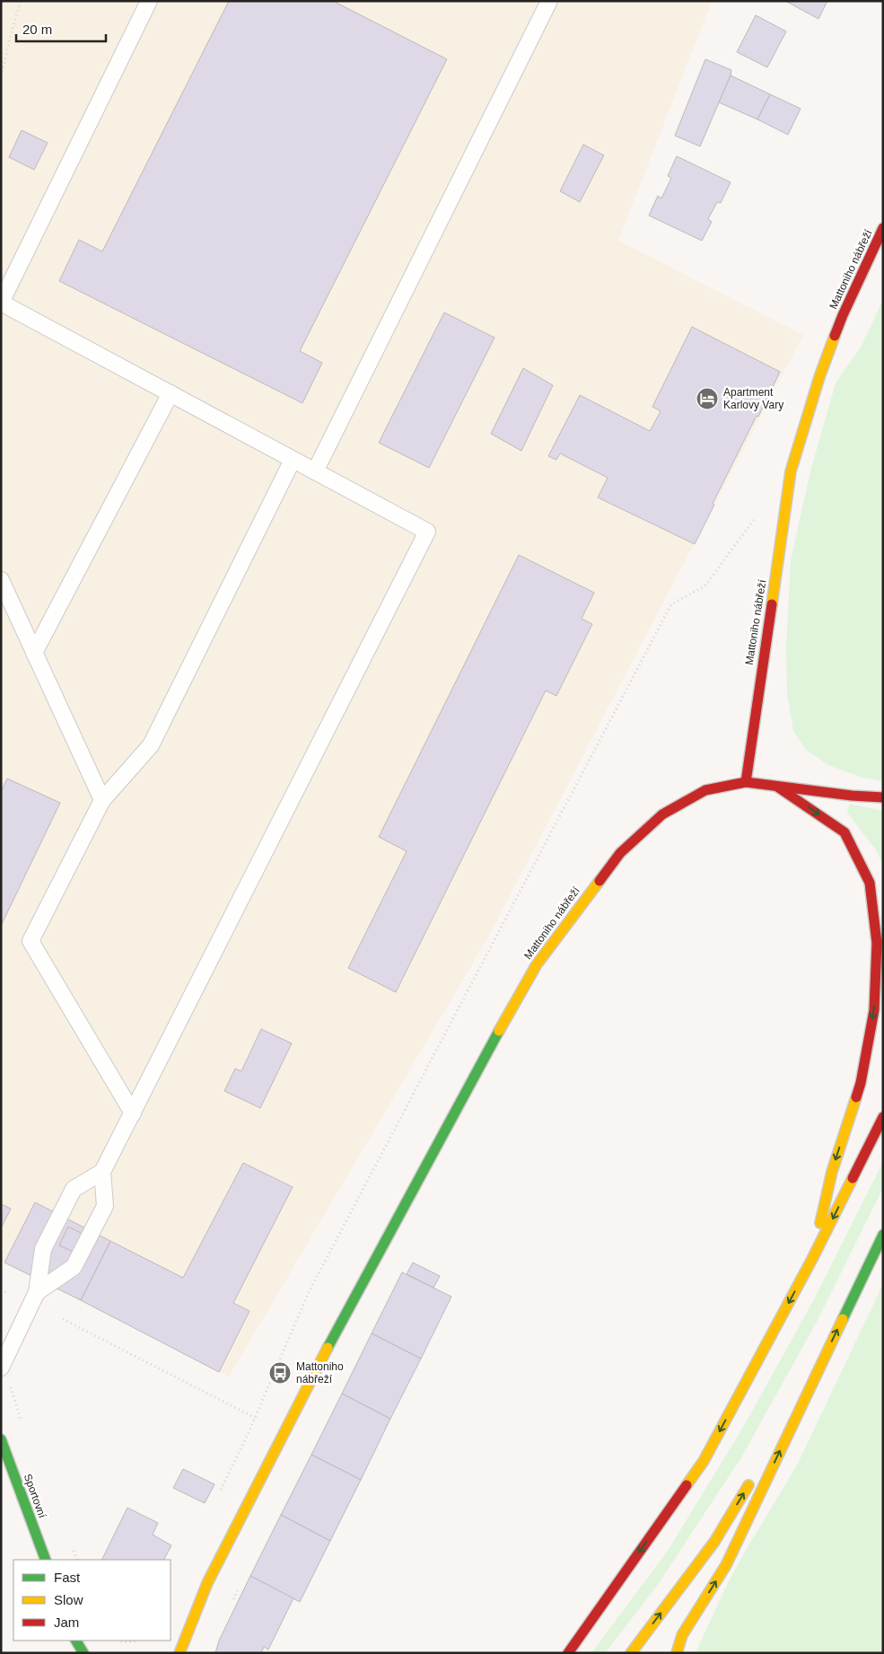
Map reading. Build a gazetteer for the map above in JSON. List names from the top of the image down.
{
  "streets": {
    "main road": ["Mattoniho nábřeží", "Sportovní"]
  },
  "places": {
    "hotel": ["Apartment Karlovy Vary"],
    "bus stop": ["Mattoniho nábřeží"]
  },
  "legend": ["Fast", "Slow", "Jam"],
  "scale_bar": "20 m"
}
